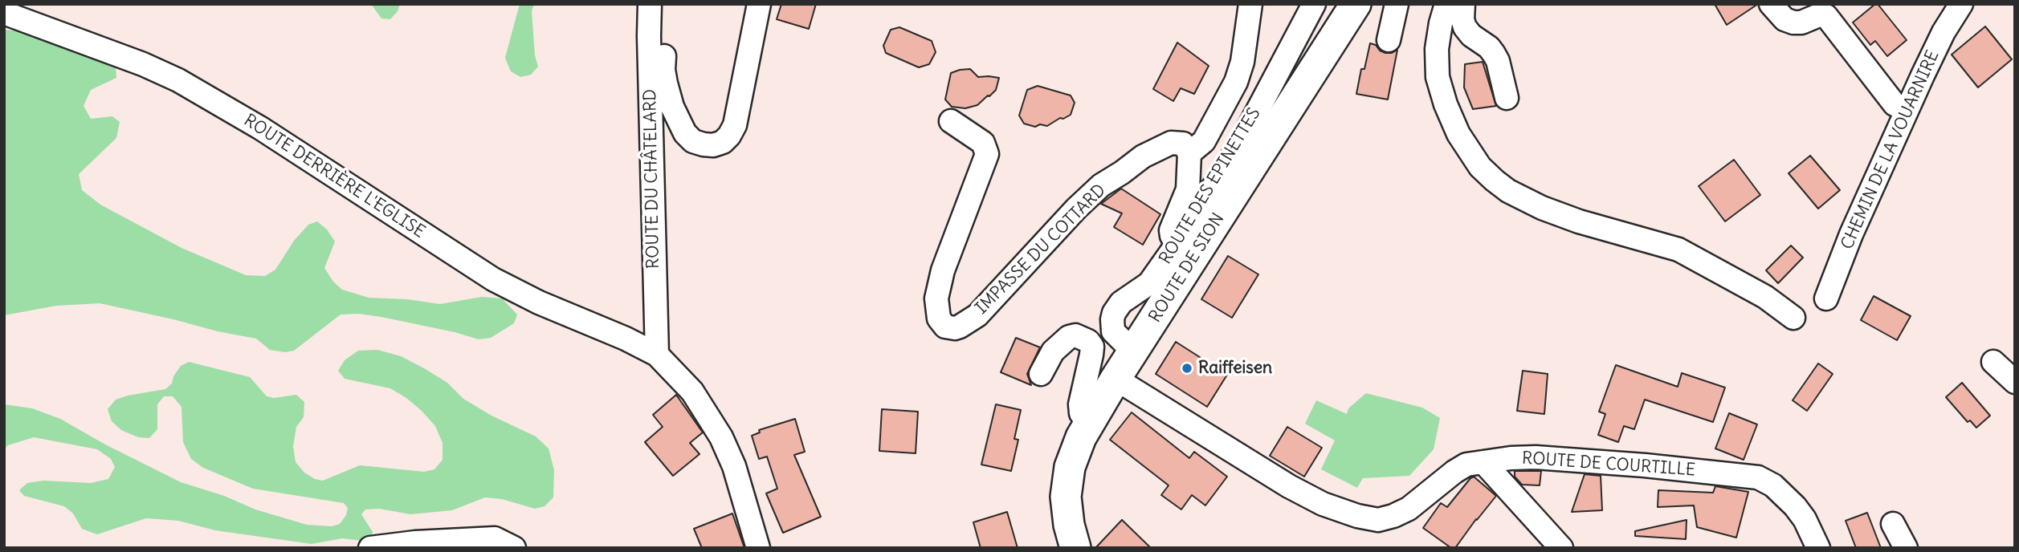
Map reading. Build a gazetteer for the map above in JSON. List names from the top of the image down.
{
  "streets": {
    "main road": ["ROUTE DE SION"],
    "street": [
      "CHEMIN DE LA VOUARNIRE",
      "ROUTE DERRIÈRE L'EGLISE",
      "ROUTE DU CHÂTELARD",
      "ROUTE DES EPINETTES",
      "IMPASSE DU COTTARD",
      "ROUTE DE COURTILLE"
    ]
  },
  "crossings": [
    ["ROUTE DERRIÈRE L'EGLISE", "ROUTE DU CHÂTELARD"],
    ["ROUTE DES EPINETTES", "ROUTE DE SION"],
    ["ROUTE DE SION", "ROUTE DE COURTILLE"]
  ],
  "places": ["Raiffeisen"]
}
